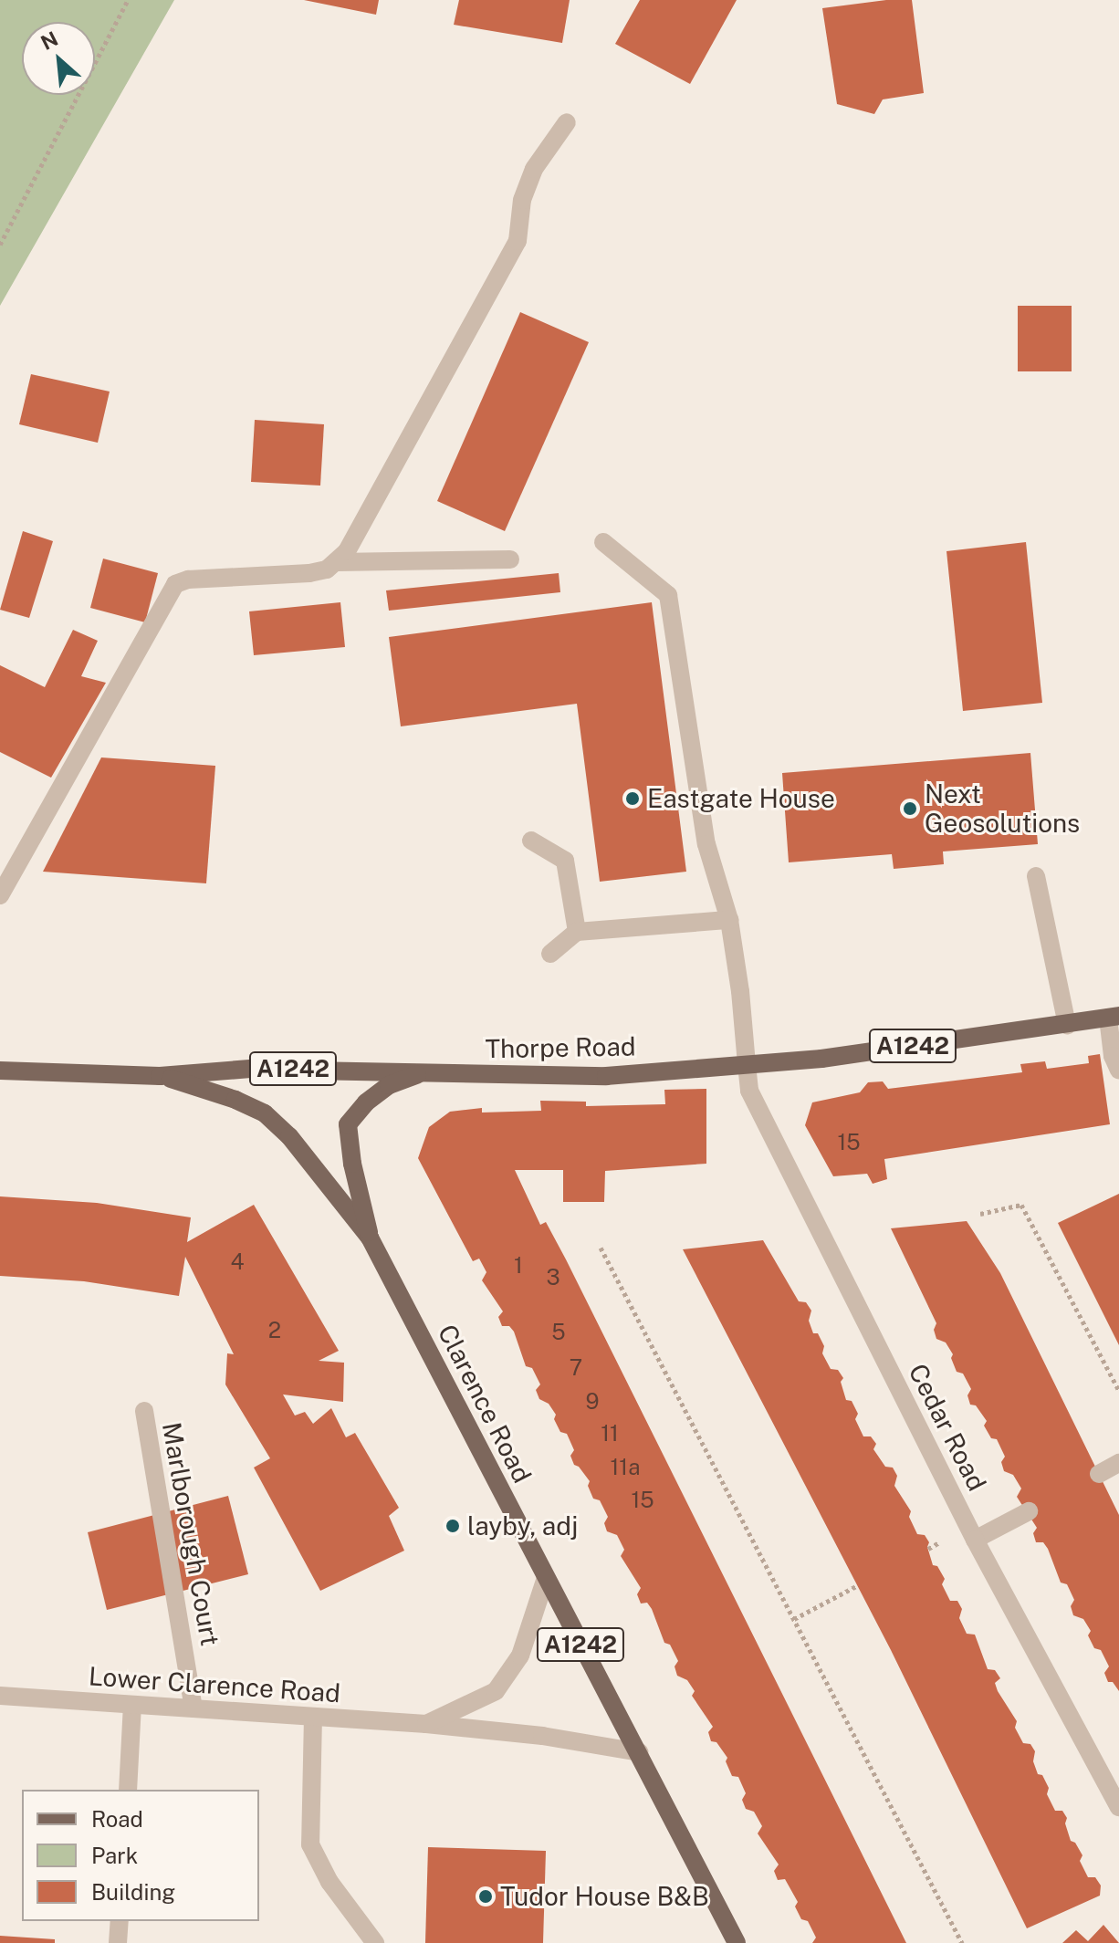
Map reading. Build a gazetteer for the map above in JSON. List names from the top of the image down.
{
  "streets": {
    "main road": ["A1242", "Thorpe Road", "Clarence Road"],
    "street": ["Cedar Road", "Marlborough Court", "Lower Clarence Road"]
  },
  "crossings": [
    ["Thorpe Road", "Clarence Road"],
    ["Thorpe Road", "Cedar Road"],
    ["Clarence Road", "Lower Clarence Road"],
    ["Marlborough Court", "Lower Clarence Road"]
  ],
  "places": [
    "Eastgate House",
    "Next Geosolutions",
    "layby, adj",
    "Tudor House B&B"
  ],
  "house_numbers": [
    "15",
    "4",
    "1",
    "3",
    "2",
    "5",
    "7",
    "9",
    "11",
    "11a",
    "15"
  ],
  "legend": ["Road", "Park", "Building"],
  "north": "top left"
}
